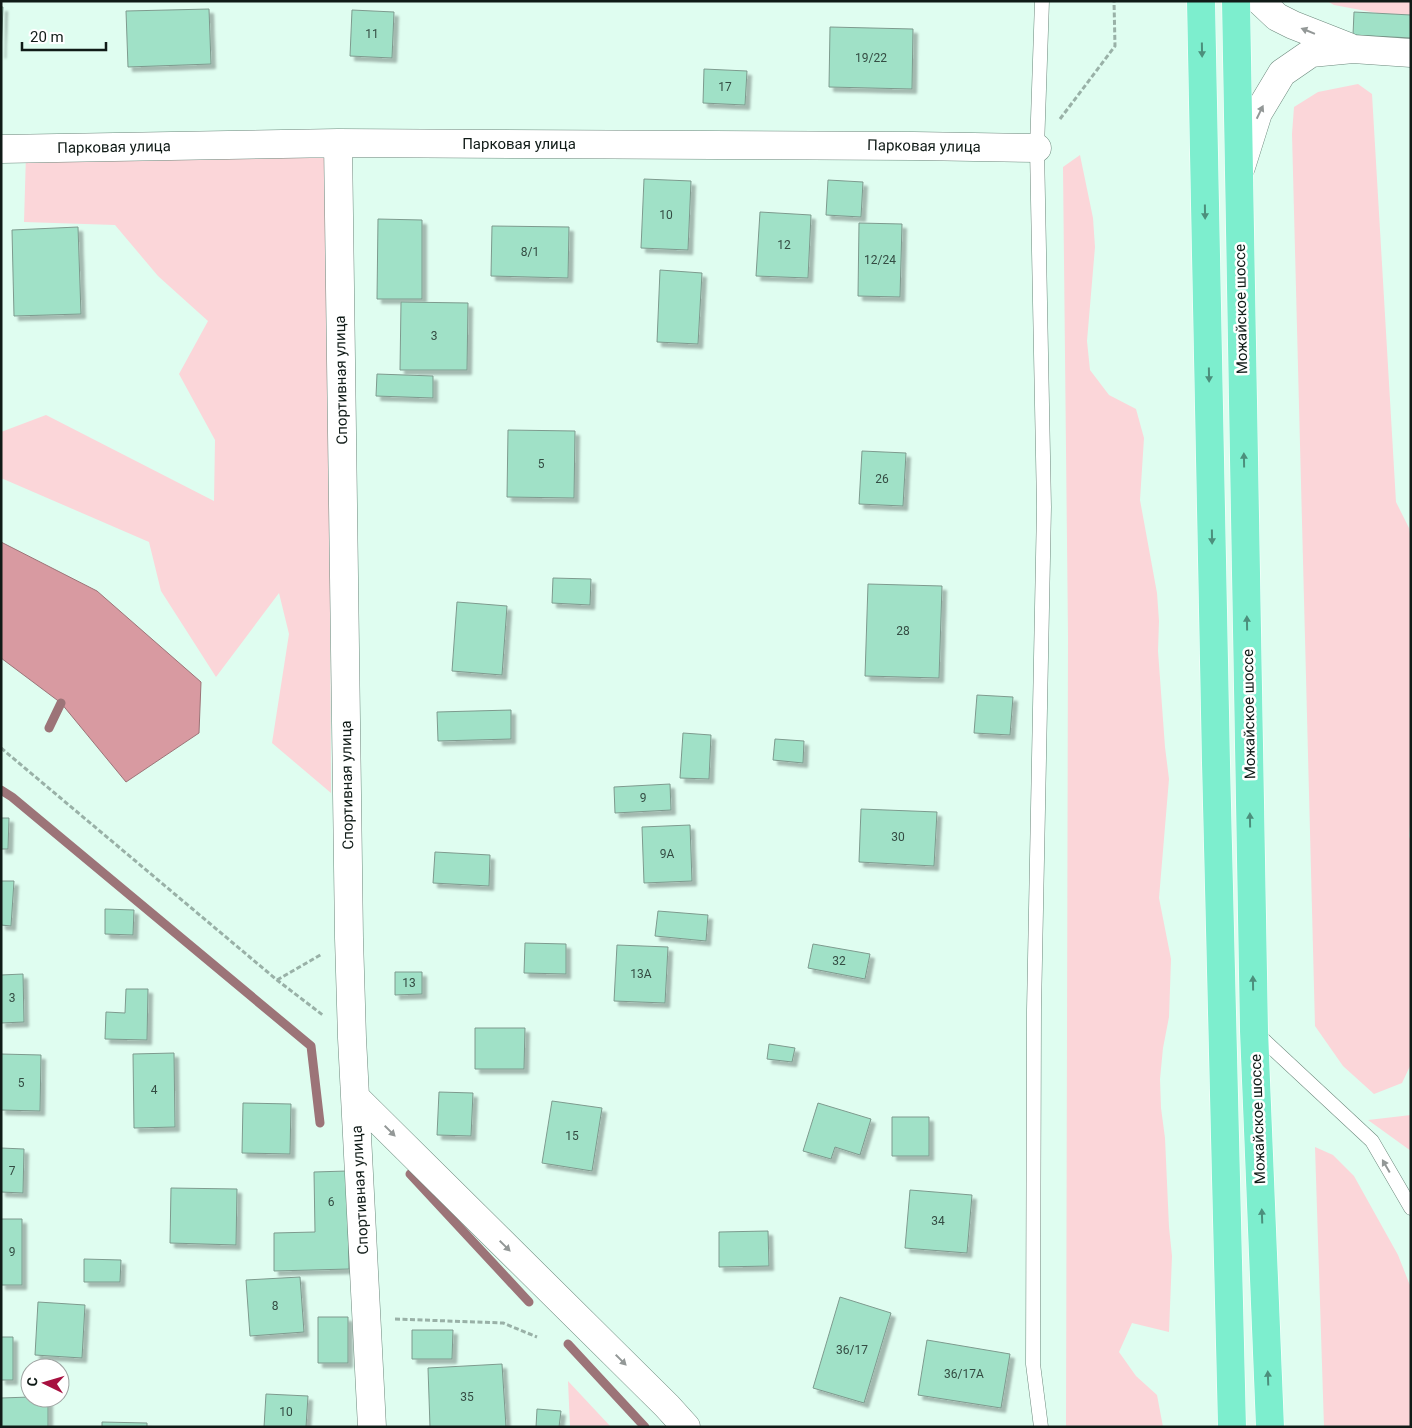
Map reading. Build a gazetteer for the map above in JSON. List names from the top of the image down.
{
  "streets": {
    "main road": ["Можайское шоссе"],
    "street": ["Парковая улица", "Спортивная улица"]
  },
  "crossings": [
    ["Парковая улица", "Спортивная улица"]
  ],
  "house_numbers": [
    "11",
    "19/22",
    "17",
    "10",
    "12",
    "8/1",
    "12/24",
    "3",
    "5",
    "26",
    "28",
    "9",
    "30",
    "9А",
    "32",
    "13А",
    "13",
    "3",
    "5",
    "4",
    "15",
    "7",
    "6",
    "34",
    "9",
    "8",
    "36/17",
    "36/17А",
    "35",
    "10"
  ],
  "scale_bar": "20 m",
  "north": "left"
}
